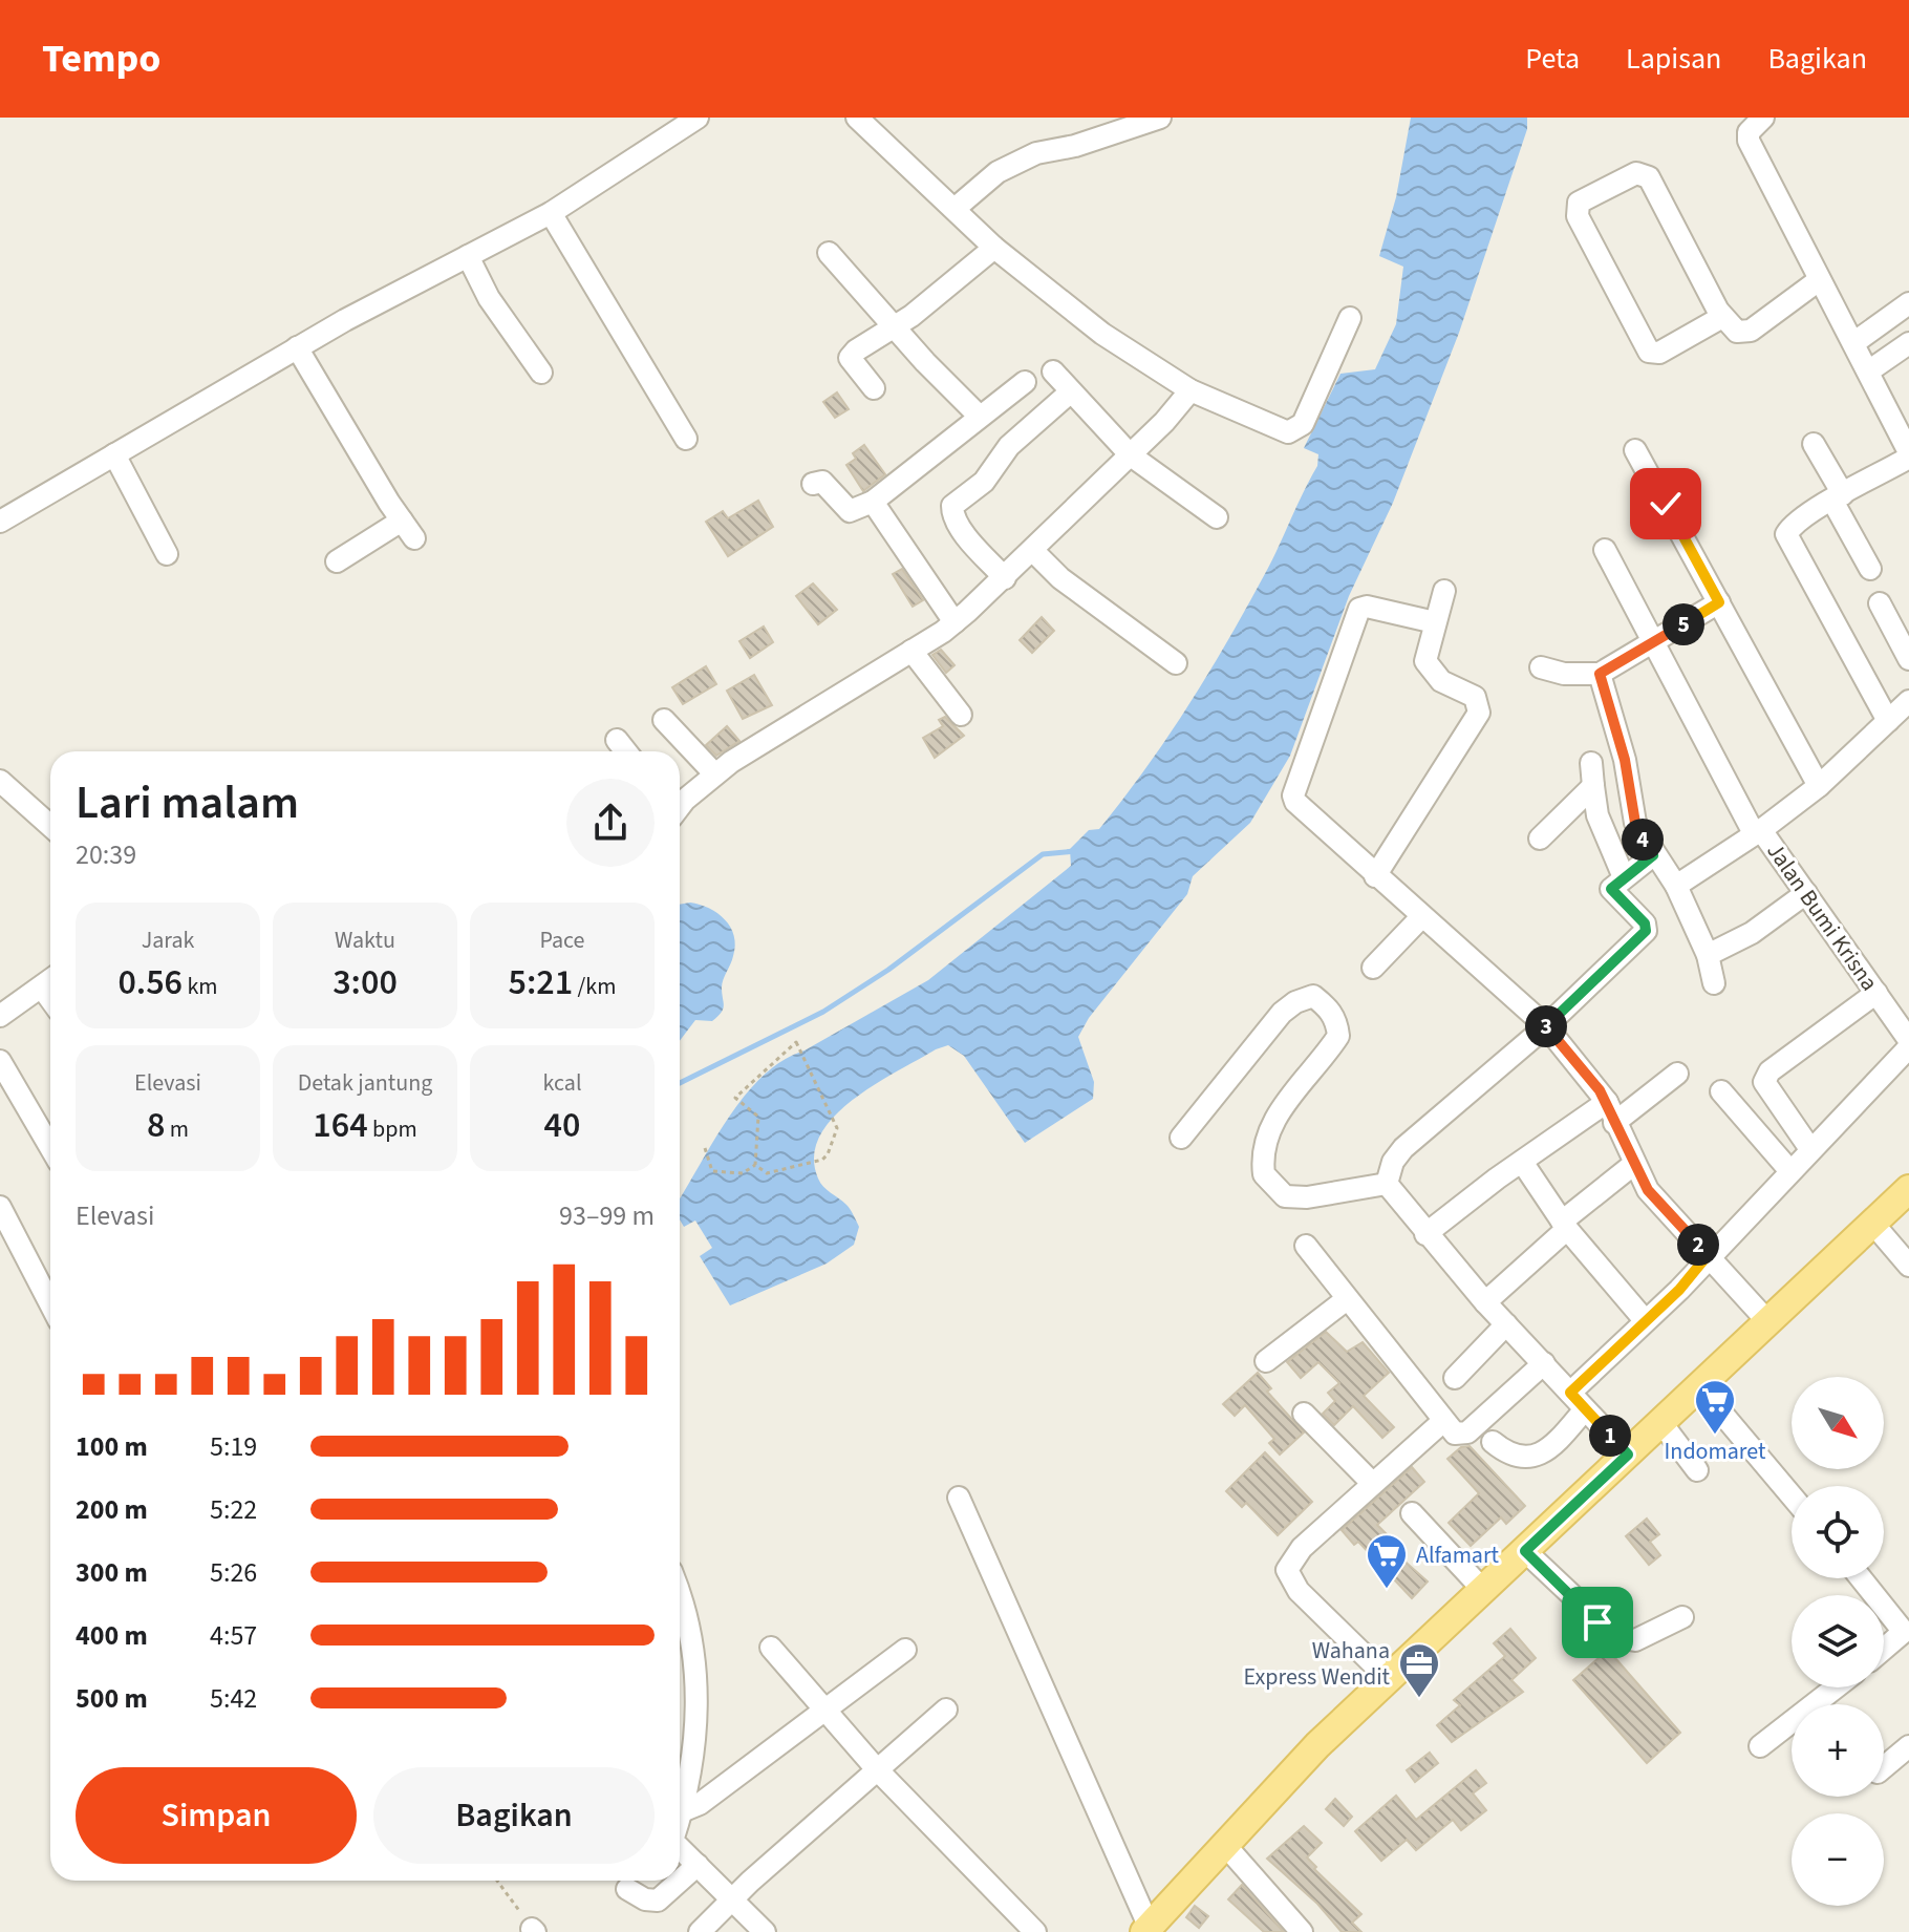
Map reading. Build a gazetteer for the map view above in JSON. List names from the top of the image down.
{
  "streets": {
    "street": ["Jalan Bumi Krisna"]
  },
  "places": {
    "supermarket": ["Indomaret", "Alfamart"],
    "office": ["Wahana Express Wendit"]
  },
  "north": "bottom right",
  "page": {
    "header": "Tempo",
    "nav": ["Peta", "Lapisan", "Bagikan"],
    "pins": [
      "5",
      "4",
      "3",
      "2",
      "1"
    ],
    "heading": ["Lari malam", "20:39"],
    "stats": [
      ["Jarak", "0.56 km"],
      ["Waktu", "3:00"],
      ["Pace", "5:21 /km"],
      ["Elevasi", "8 m"],
      ["Detak jantung", "164 bpm"],
      ["kcal", "40"]
    ],
    "chart": ["Elevasi", "93–99 m"],
    "map_buttons": ["+", "−"],
    "list": [
      {
        "name": "100 m",
        "note": "5:19"
      },
      {
        "name": "200 m",
        "note": "5:22"
      },
      {
        "name": "300 m",
        "note": "5:26"
      },
      {
        "name": "400 m",
        "note": "4:57"
      },
      {
        "name": "500 m",
        "note": "5:42"
      }
    ],
    "buttons": ["Simpan", "Bagikan"]
  }
}
